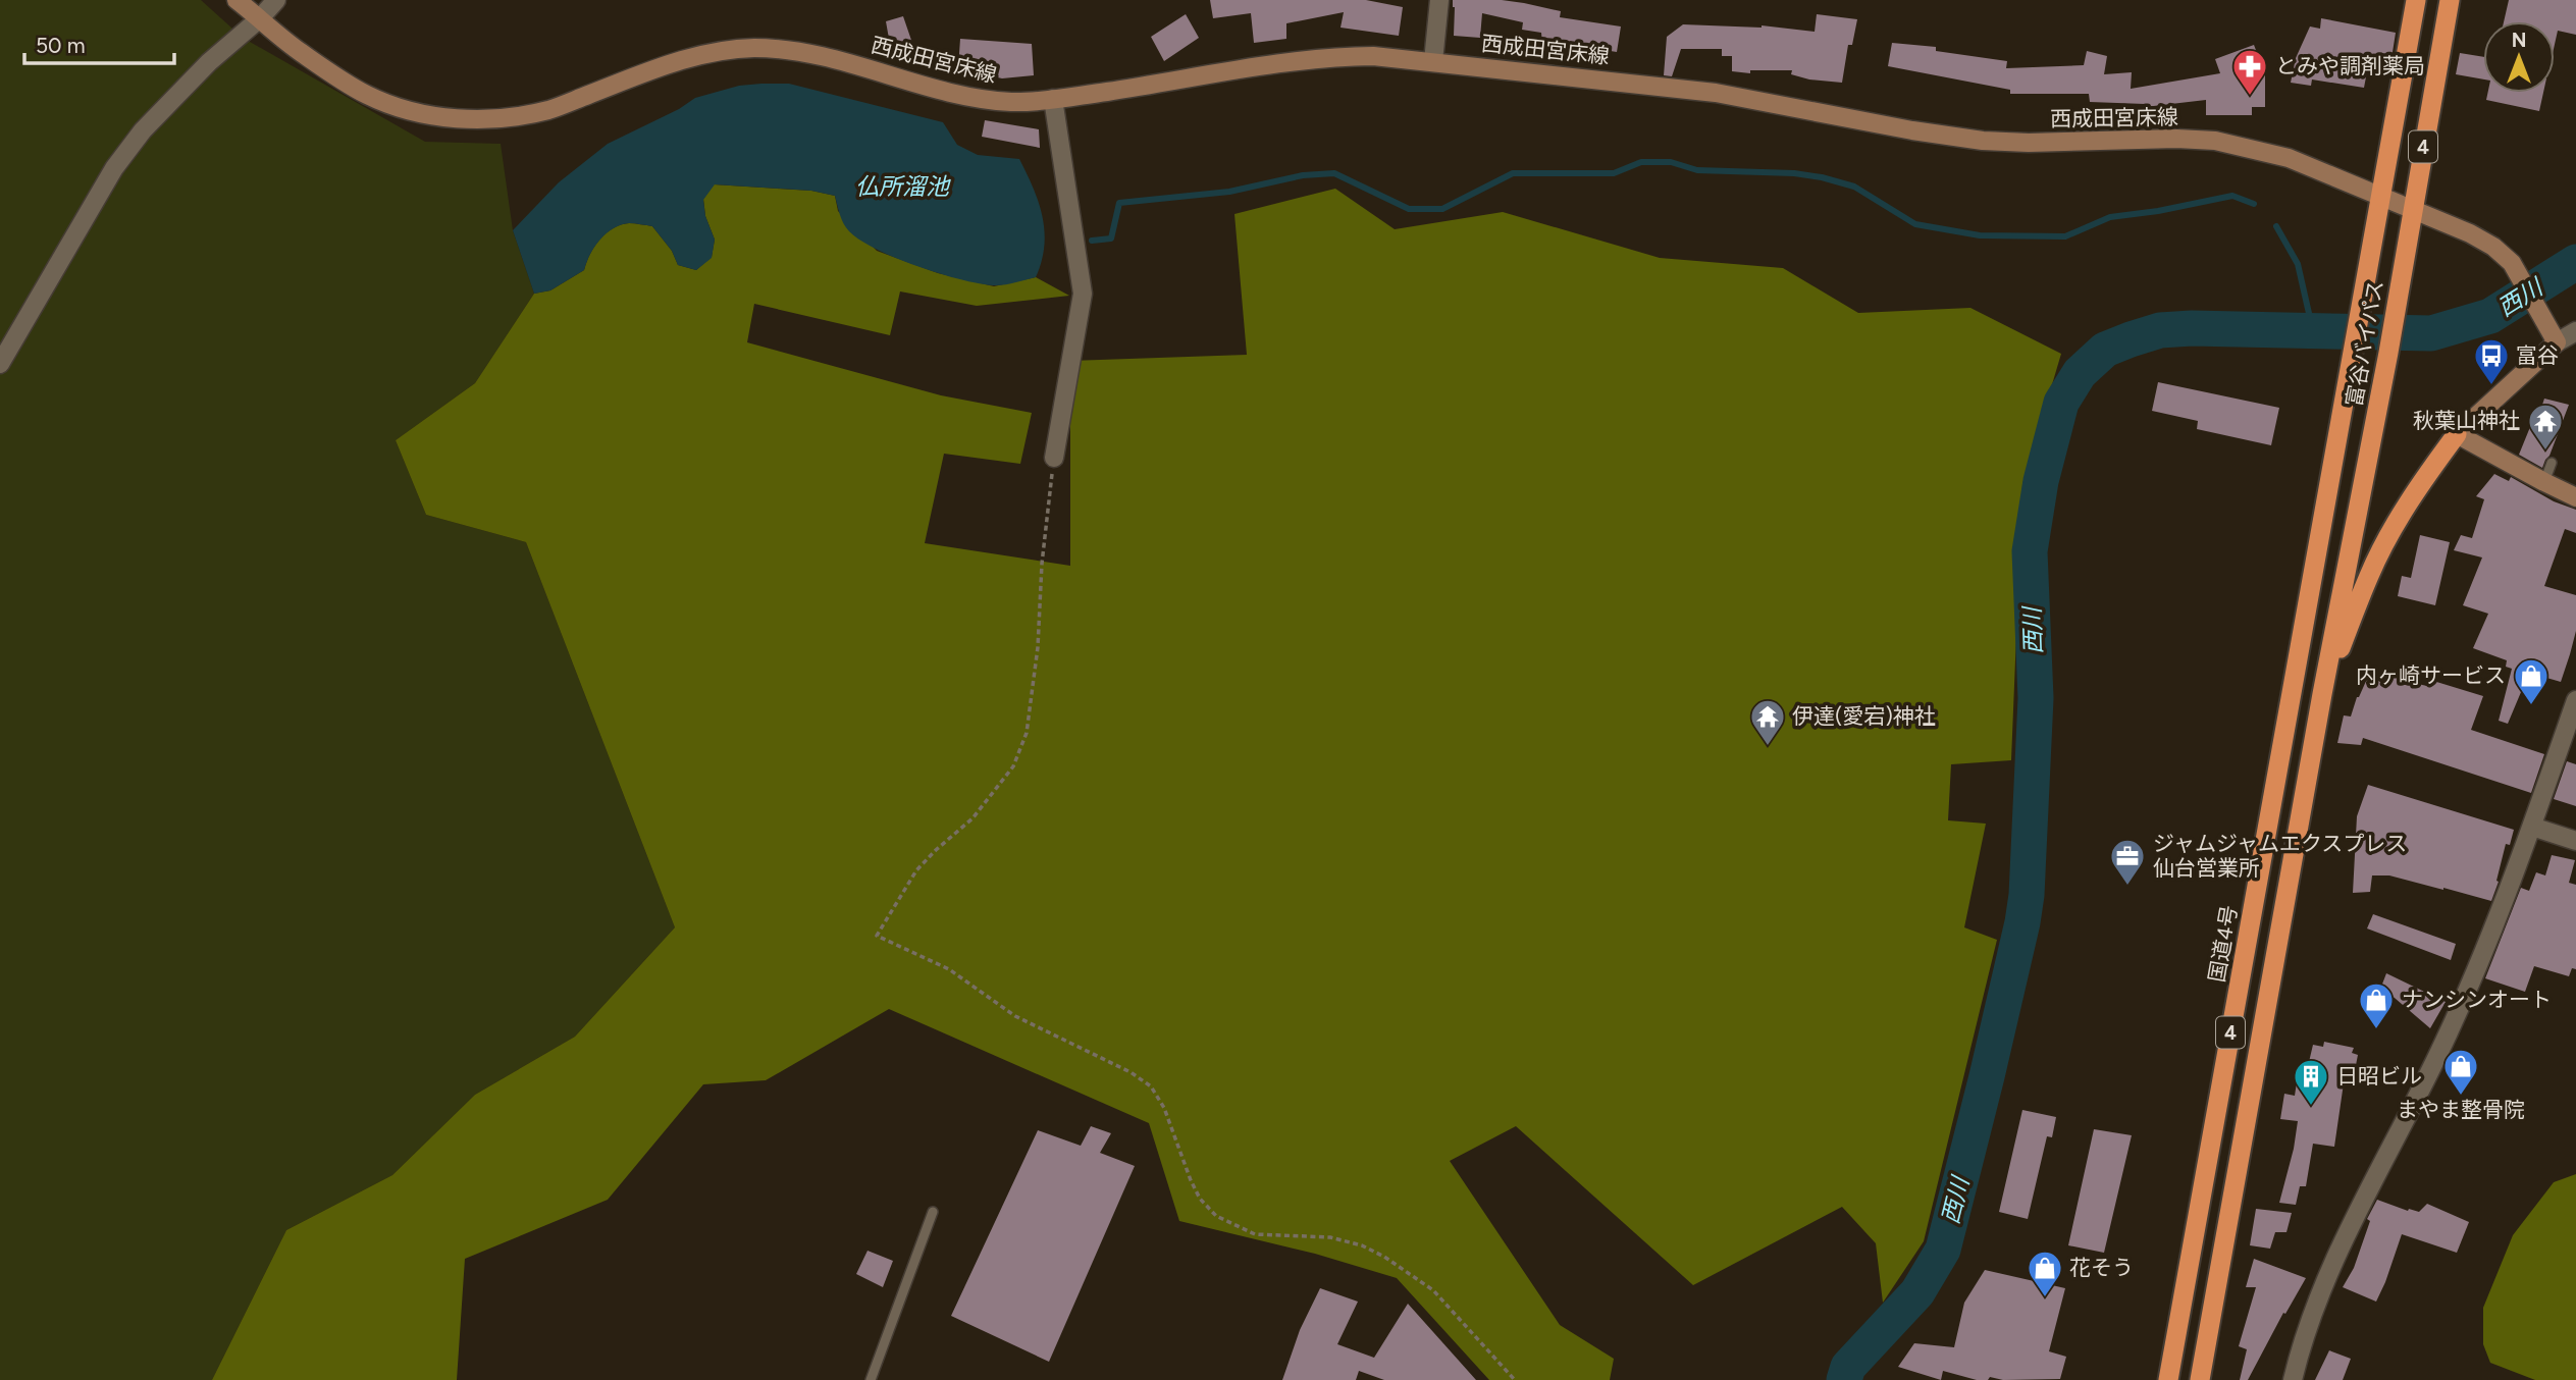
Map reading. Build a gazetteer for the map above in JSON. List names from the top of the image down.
{
  "streets": {
    "highway": ["4", "富谷バイパス", "国道4号"],
    "main road": ["西成田宮床線"]
  },
  "crossings": [
    ["西成田宮床線", "富谷バイパス"],
    ["4", "富谷バイパス"],
    ["富谷バイパス", "国道4号"]
  ],
  "water": ["仏所溜池", "西川"],
  "places": {
    "pharmacy": ["とみや調剤薬局"],
    "bus stop": ["富谷"],
    "temple": ["秋葉山神社", "伊達(愛宕)神社"],
    "shop": [
      "内ヶ崎サービス",
      "ナンシンオート",
      "まやま整骨院",
      "花そう"
    ],
    "office": ["ジャムジャムエクスプレス 仙台営業所"],
    "building": ["日昭ビル"]
  },
  "scale_bar": "50 m",
  "north": "top"
}
